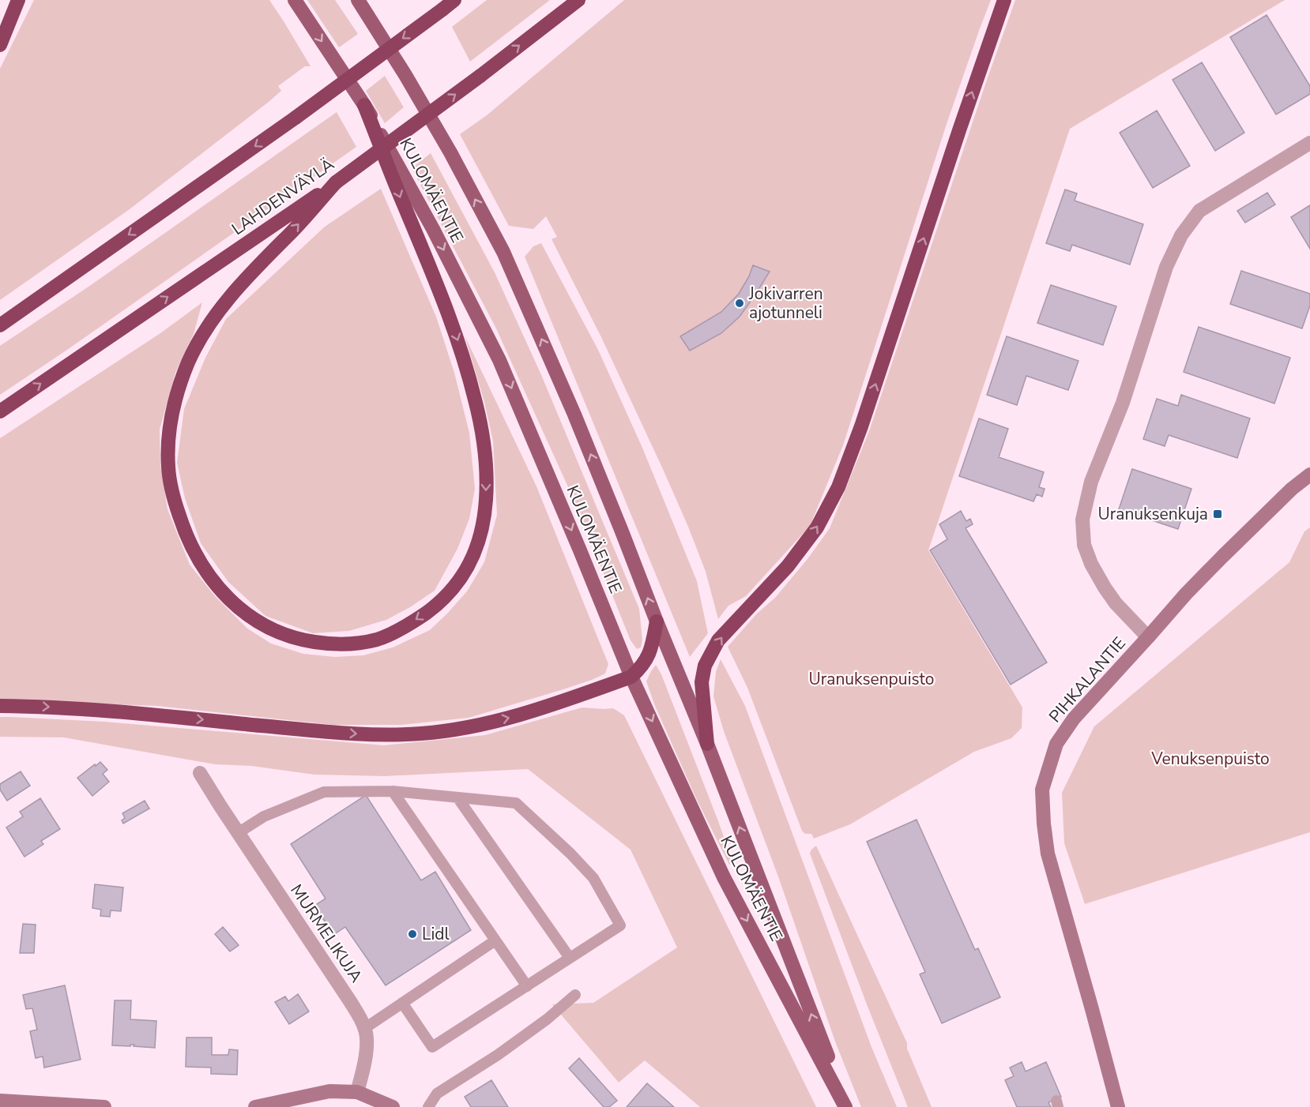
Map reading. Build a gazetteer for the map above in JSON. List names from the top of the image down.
{
  "streets": {
    "highway": ["LAHDENVÄYLÄ"],
    "main road": ["KULOMÄENTIE"],
    "street": ["PIHKALANTIE", "MURMELIKUJA"]
  },
  "parks": ["Uranuksenpuisto", "Venuksenpuisto"],
  "places": {
    "other": ["Jokivarren ajotunneli", "Lidl"],
    "transit": ["Uranuksenkuja"]
  }
}
